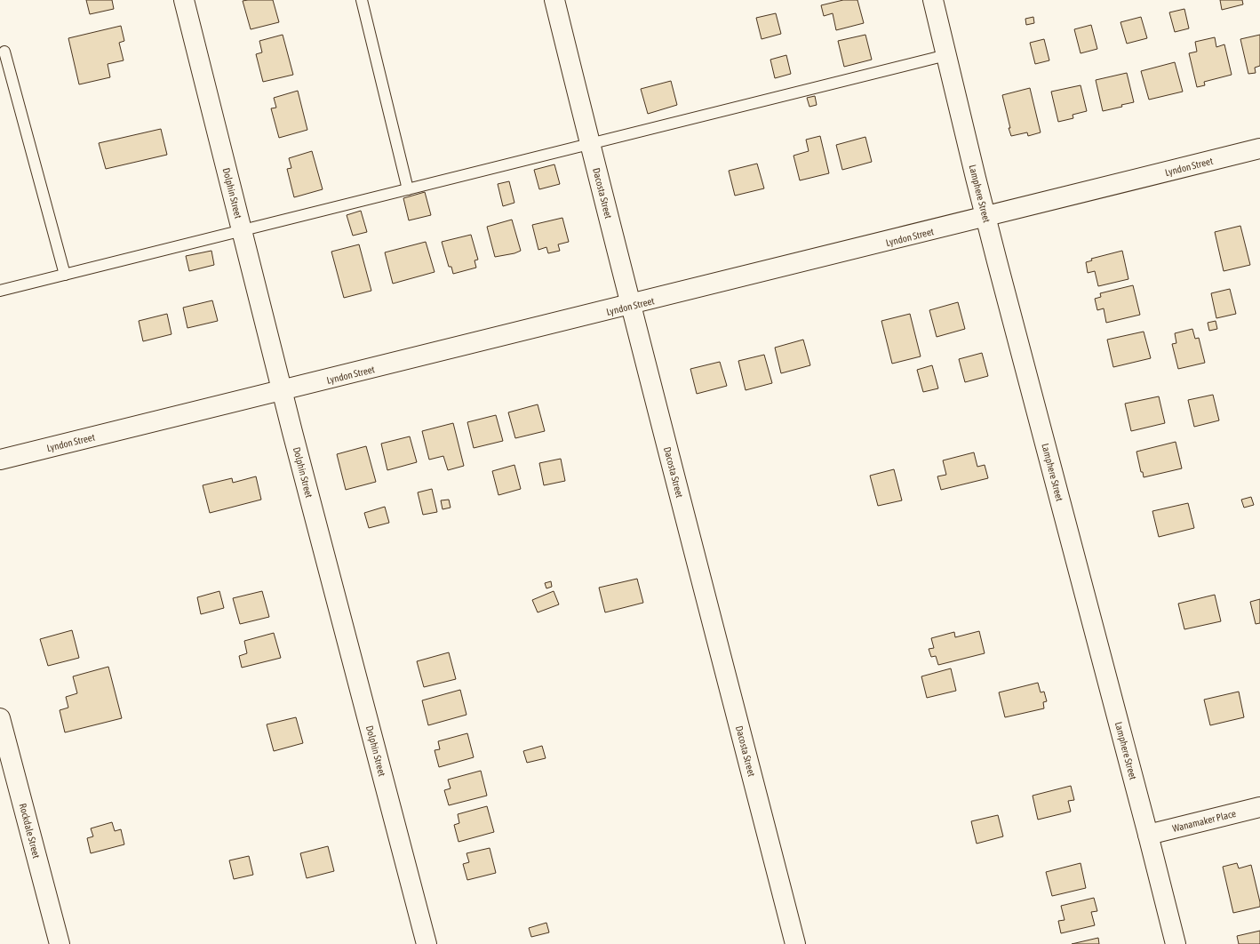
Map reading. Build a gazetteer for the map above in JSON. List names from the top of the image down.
{
  "streets": {
    "street": [
      "Lyndon Street",
      "Dolphin Street",
      "Dacosta Street",
      "Lamphere Street",
      "Wanamaker Place",
      "Rockdale Street"
    ]
  },
  "crossings": [
    ["Lyndon Street", "Dolphin Street"],
    ["Lyndon Street", "Dacosta Street"],
    ["Lyndon Street", "Lamphere Street"],
    ["Lamphere Street", "Wanamaker Place"]
  ]
}
